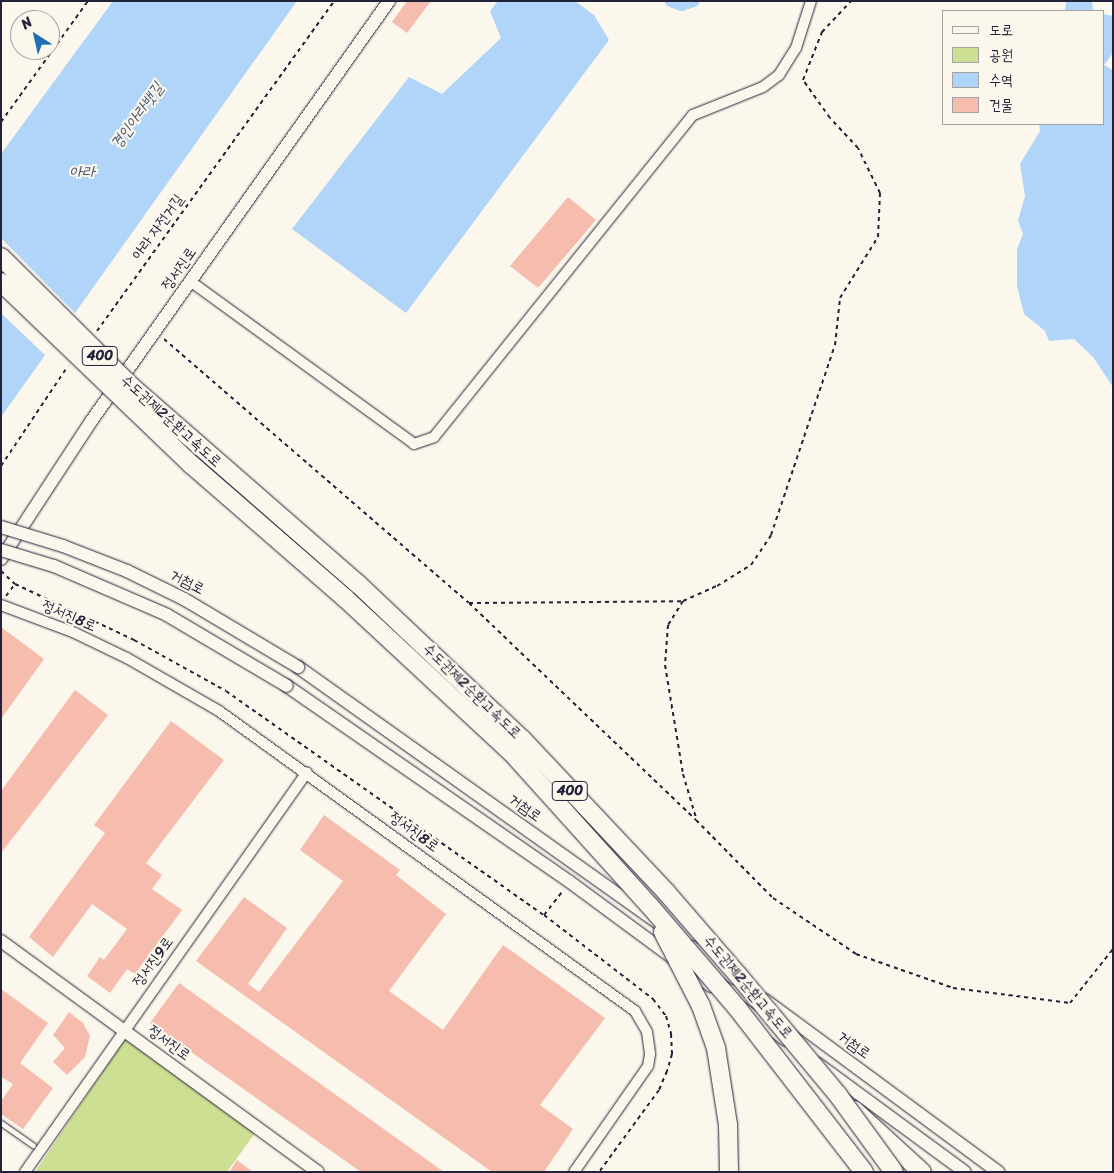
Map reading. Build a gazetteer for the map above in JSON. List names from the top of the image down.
{
  "streets": {
    "highway": ["400", "수도권제2순환고속도로"],
    "street": [
      "정서진로",
      "거첨로",
      "정서진8로",
      "정서진9로"
    ],
    "path": ["아라 자전거길"]
  },
  "crossings": [
    ["정서진로", "정서진9로"],
    ["정서진8로", "정서진9로"]
  ],
  "water": ["경인아라뱃길", "아라"],
  "legend": [
    "도로",
    "공원",
    "수역",
    "건물"
  ],
  "north": "top left"
}
